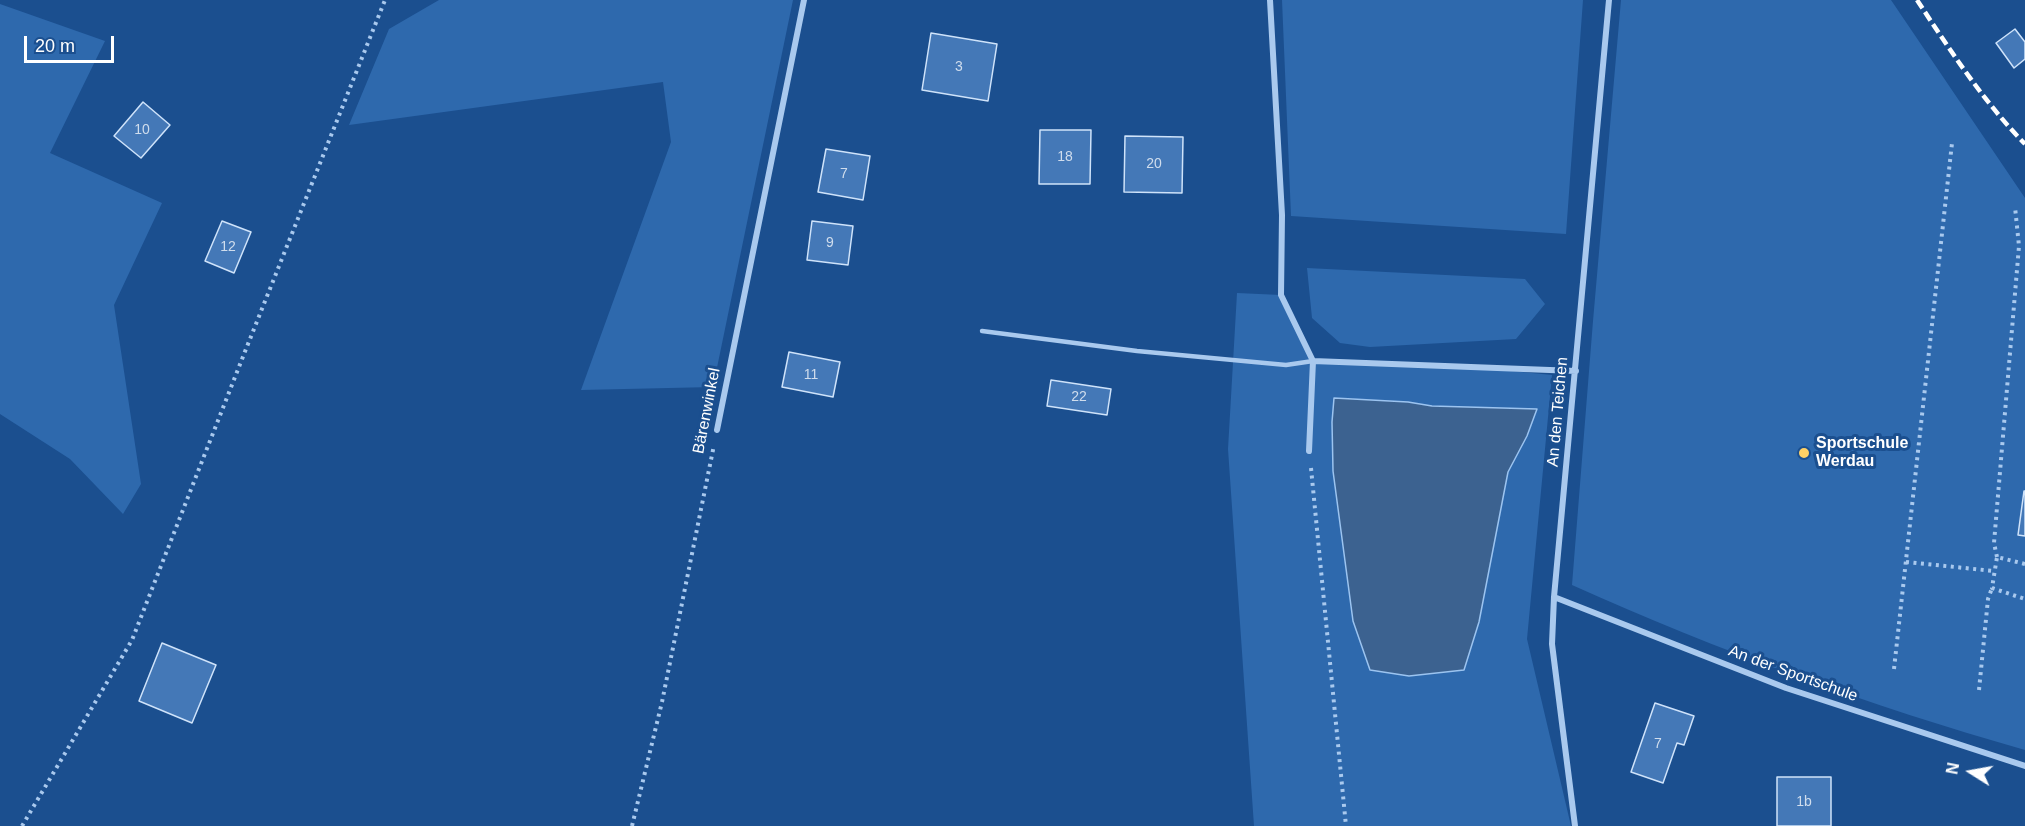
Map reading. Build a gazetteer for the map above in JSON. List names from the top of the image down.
{
  "streets": {
    "street": ["Bärenwinkel", "An den Teichen", "An der Sportschule"]
  },
  "crossings": [
    ["An den Teichen", "An der Sportschule"]
  ],
  "places": ["Sportschule Werdau"],
  "house_numbers": [
    "3",
    "10",
    "18",
    "20",
    "7",
    "9",
    "12",
    "11",
    "22",
    "7",
    "1b"
  ],
  "scale_bar": "20 m",
  "north": "left"
}
